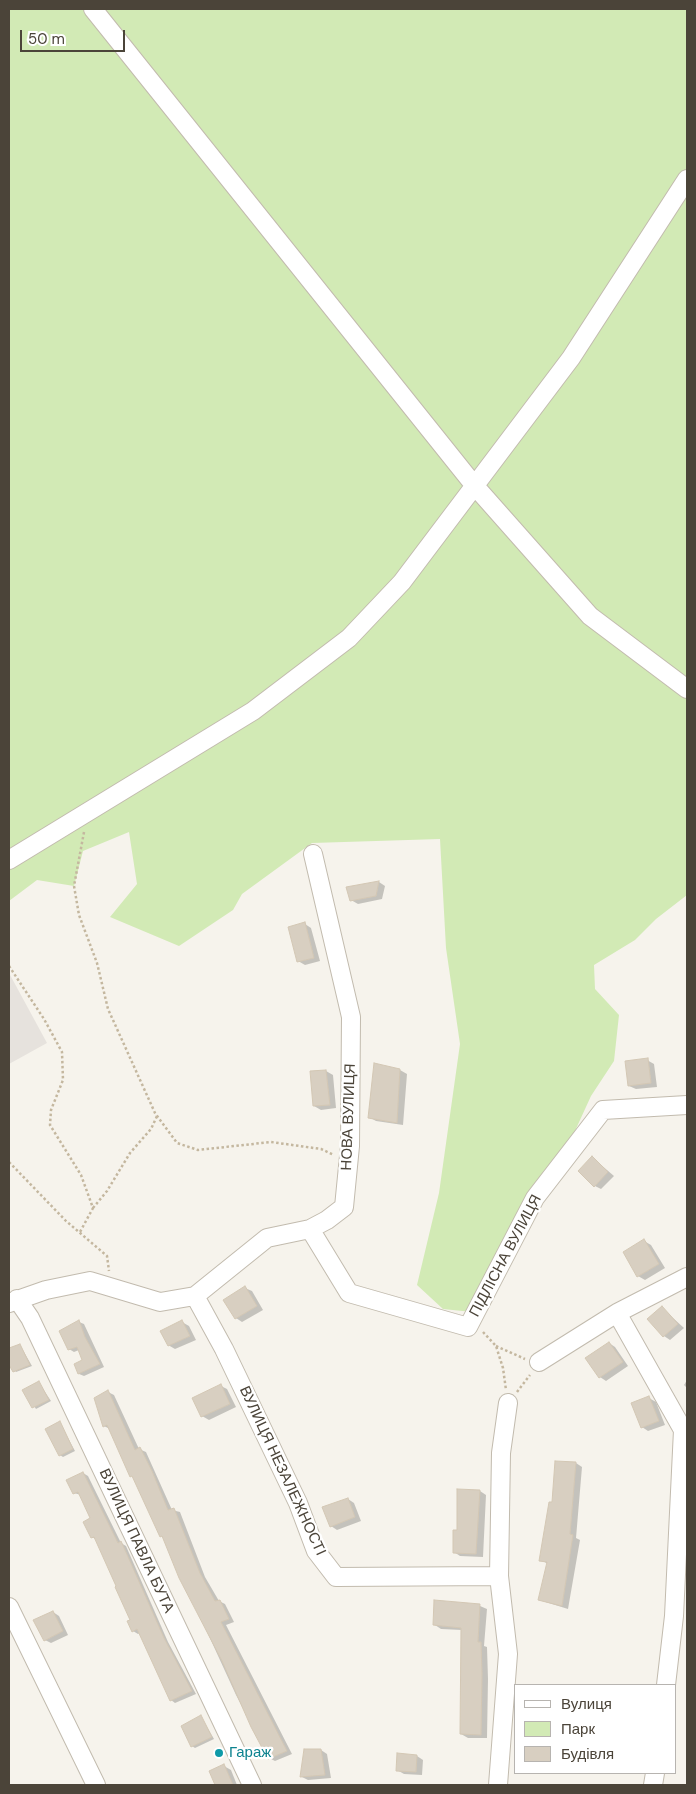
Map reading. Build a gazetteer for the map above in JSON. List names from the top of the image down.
{
  "streets": {
    "street": [
      "НОВА ВУЛИЦЯ",
      "ПІДЛІСНА ВУЛИЦЯ",
      "ВУЛИЦЯ НЕЗАЛЕЖНОСТІ",
      "ВУЛИЦЯ ПАВЛА БУТА"
    ]
  },
  "crossings": [
    ["НОВА ВУЛИЦЯ", "ВУЛИЦЯ НЕЗАЛЕЖНОСТІ"]
  ],
  "places": ["Гараж"],
  "legend": ["Вулиця", "Парк", "Будівля"],
  "scale_bar": "50 m"
}
